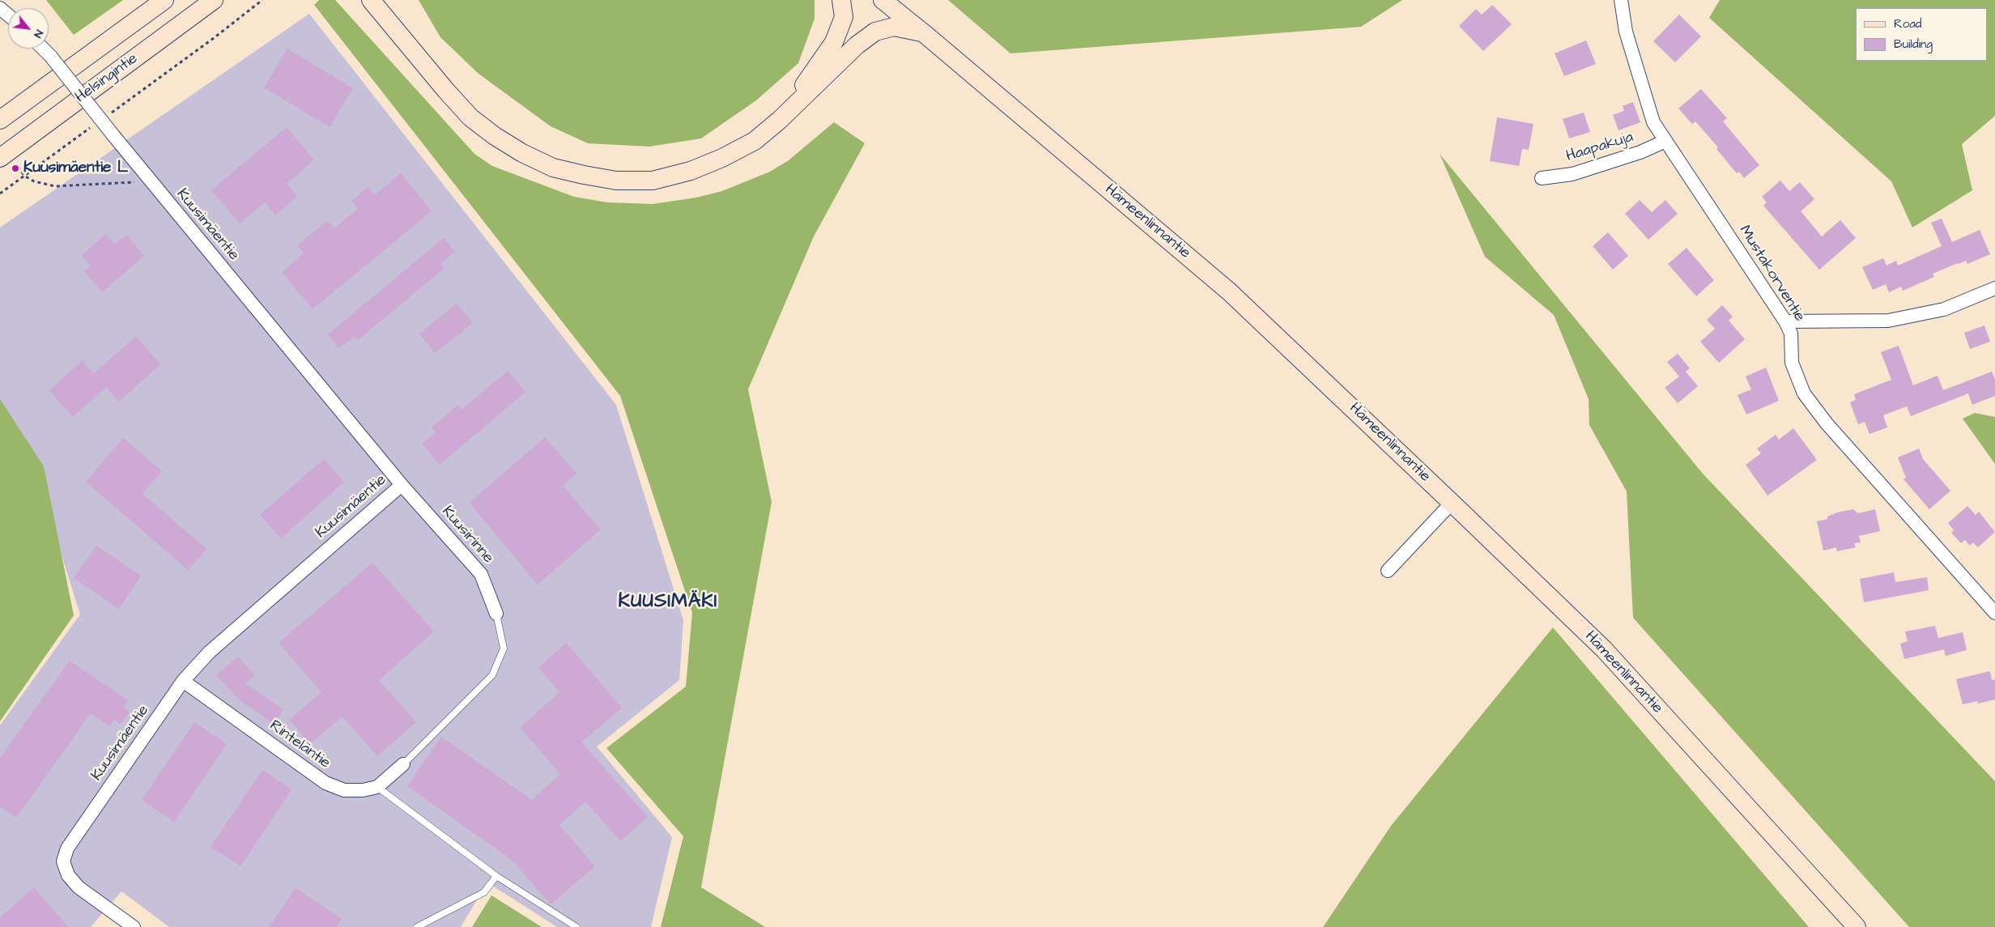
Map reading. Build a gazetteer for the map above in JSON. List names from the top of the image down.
{
  "streets": {
    "main road": ["Helsingintie", "Hämeenlinnantie"],
    "street": [
      "Haapakuja",
      "Kuusimäentie",
      "Mustakorventie",
      "Kuusirinne",
      "Rinteläntie"
    ]
  },
  "crossings": [
    ["Haapakuja", "Mustakorventie"],
    ["Kuusimäentie", "Kuusirinne"],
    ["Kuusimäentie", "Rinteläntie"]
  ],
  "districts": ["KUUSIMÄKI"],
  "places": ["Kuusimäentie L"],
  "legend": ["Road", "Building"],
  "north": "bottom right"
}
